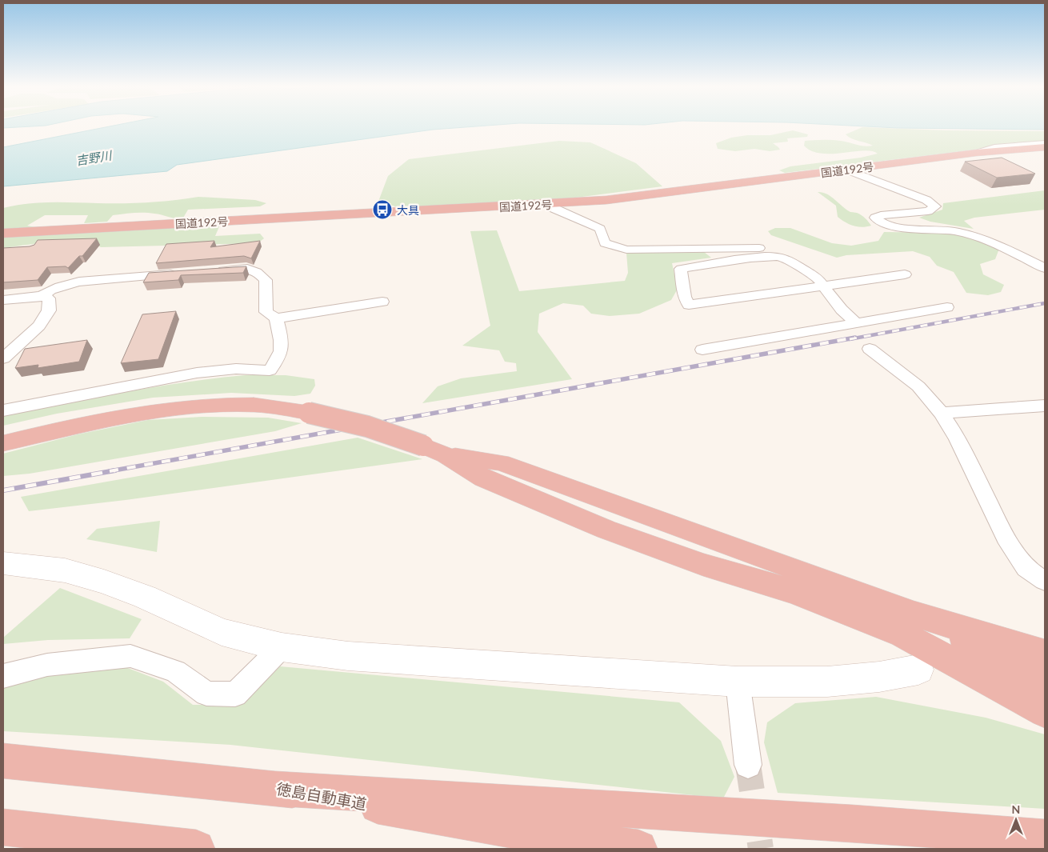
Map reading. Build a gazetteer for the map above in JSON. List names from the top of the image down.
{
  "streets": {
    "highway": ["国道192号", "徳島自動車道"]
  },
  "water": ["吉野川"],
  "places": {
    "bus stop": ["大具"]
  },
  "north": "top"
}
